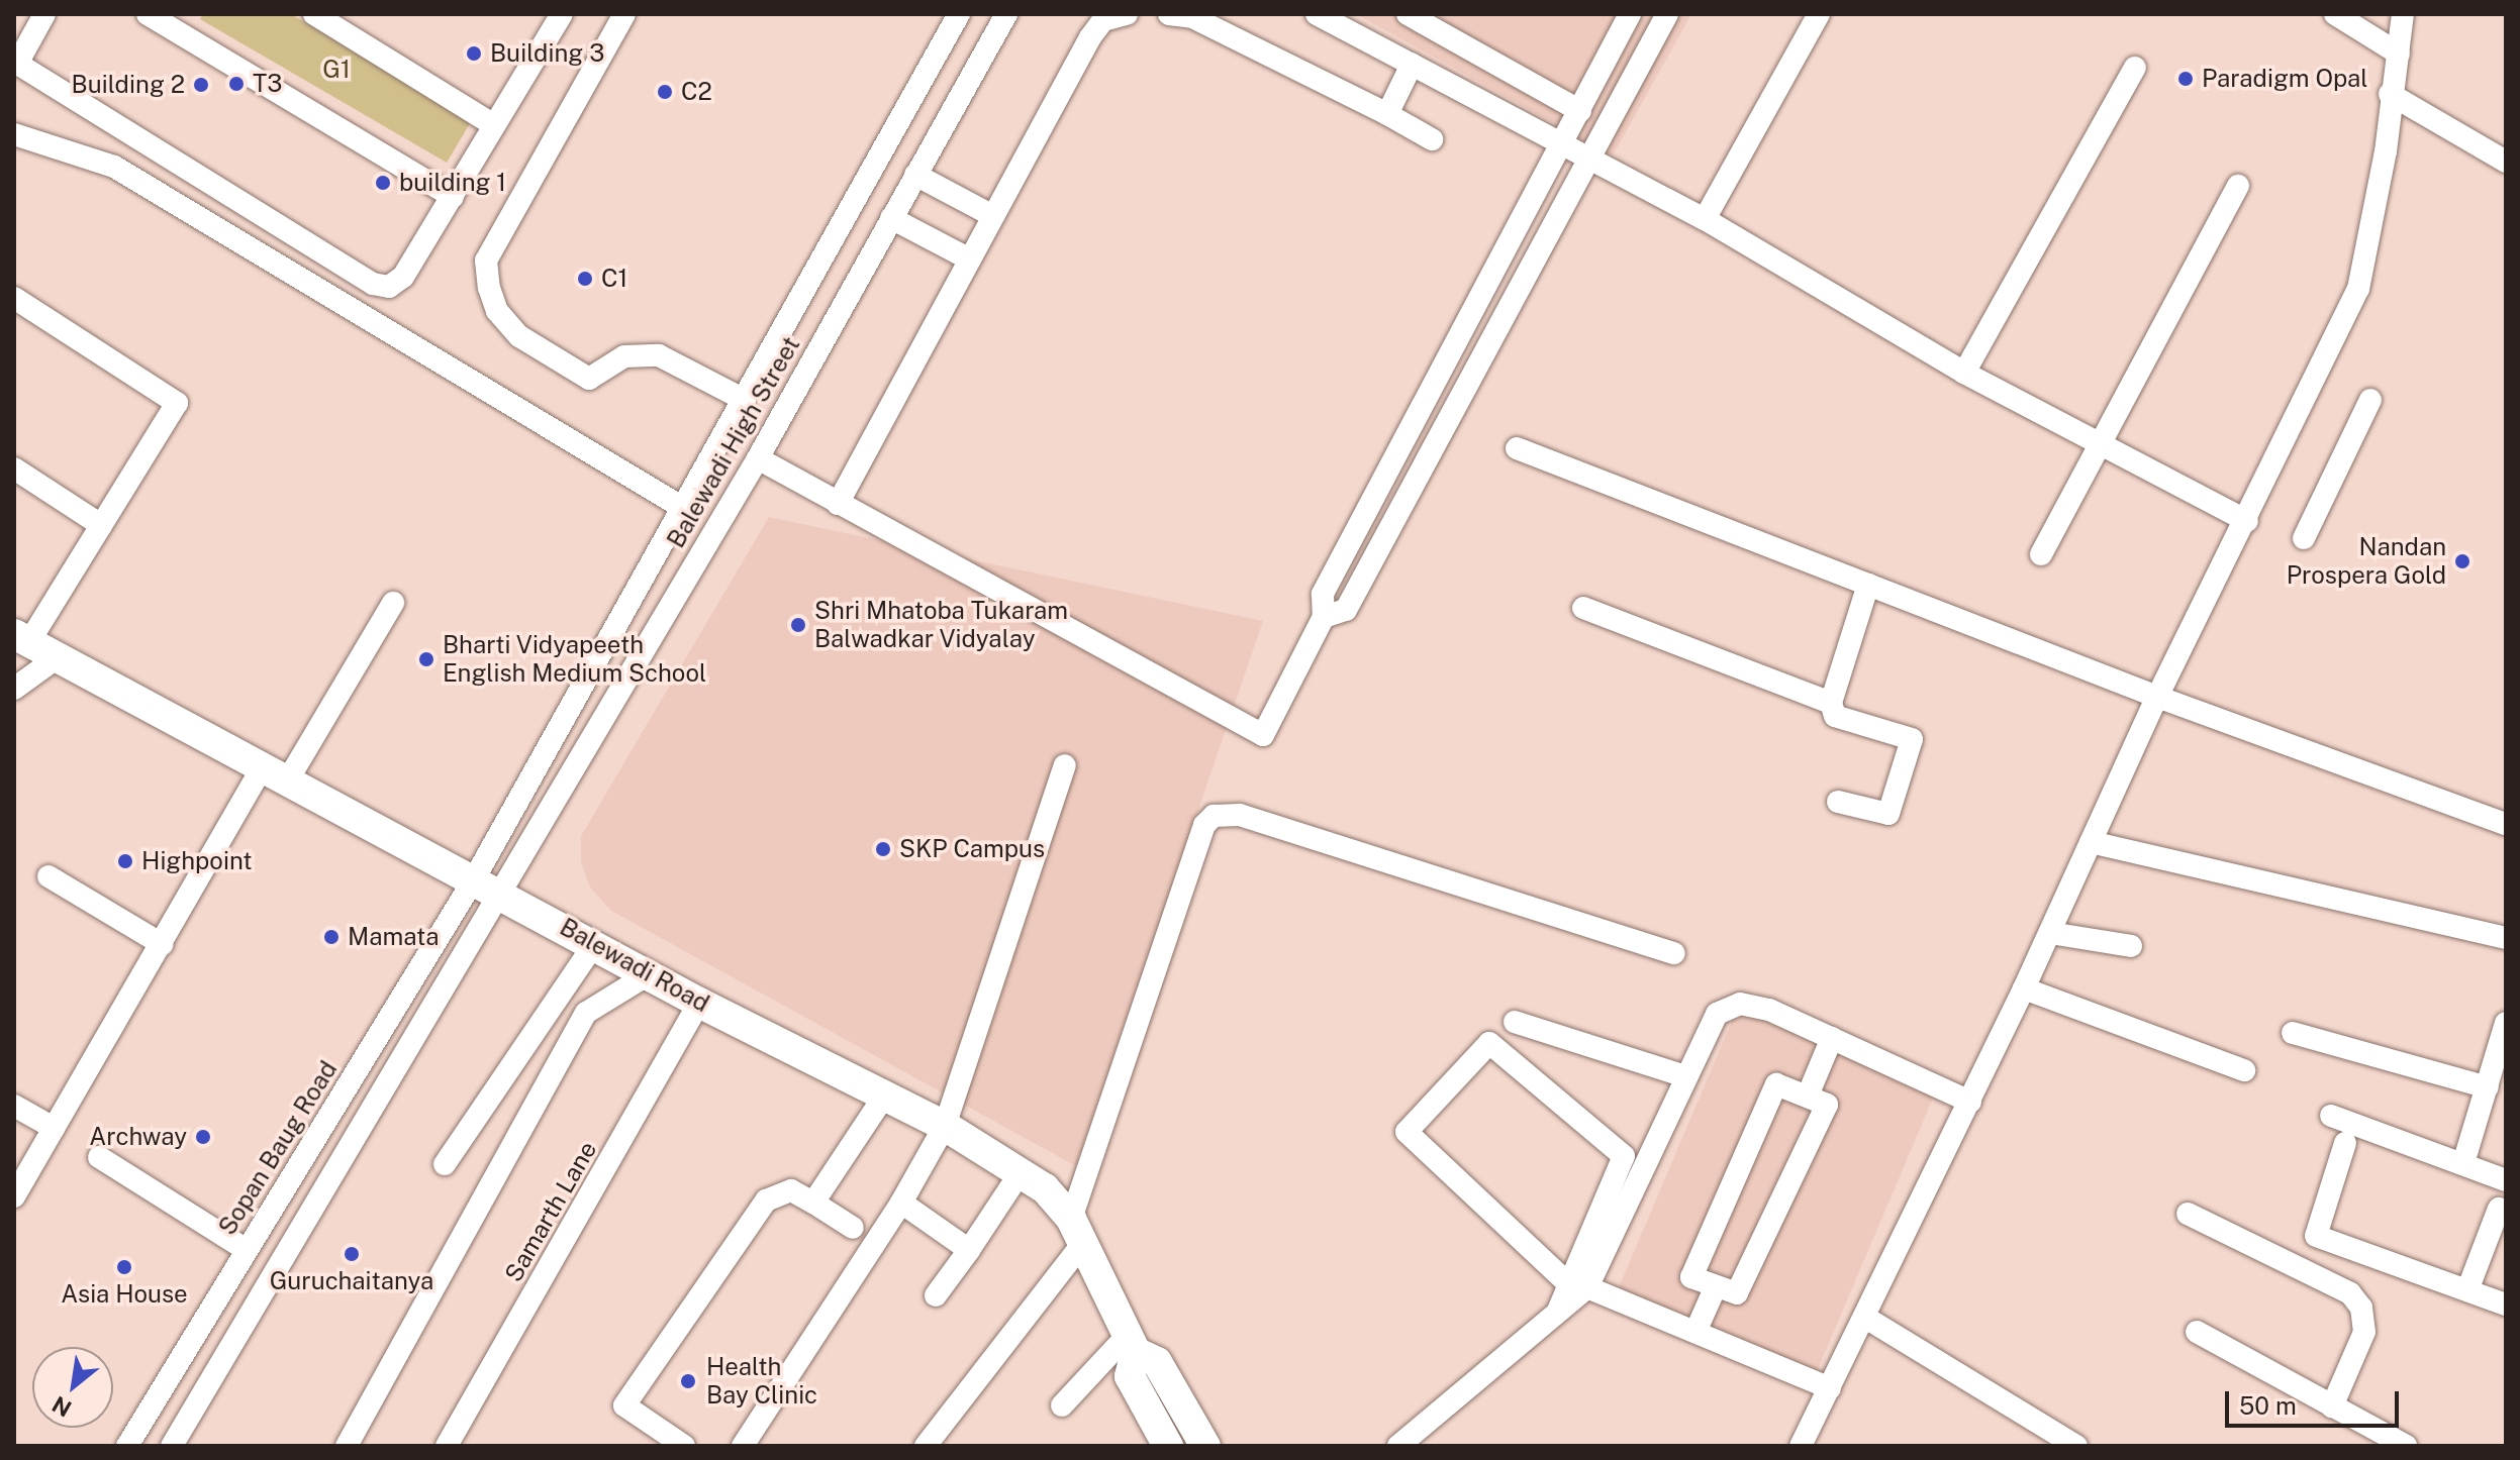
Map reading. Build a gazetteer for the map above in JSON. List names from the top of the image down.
{
  "streets": {
    "main road": ["Balewadi Road"],
    "street": ["Balewadi High Street", "Sopan Baug Road", "Samarth Lane"]
  },
  "crossings": [
    ["Balewadi High Street", "Balewadi Road"],
    ["Balewadi High Street", "Sopan Baug Road"],
    ["Balewadi Road", "Sopan Baug Road"],
    ["Balewadi Road", "Samarth Lane"]
  ],
  "parks": ["G1"],
  "places": [
    "Building 3",
    "Paradigm Opal",
    "T3",
    "Building 2",
    "C2",
    "building 1",
    "C1",
    "Nandan Prospera Gold",
    "Shri Mhatoba Tukaram Balwadkar Vidyalay",
    "Bharti Vidyapeeth English Medium School",
    "SKP Campus",
    "Highpoint",
    "Mamata",
    "Archway",
    "Guruchaitanya",
    "Asia House",
    "Health Bay Clinic"
  ],
  "scale_bar": "50 m",
  "north": "bottom left"
}
